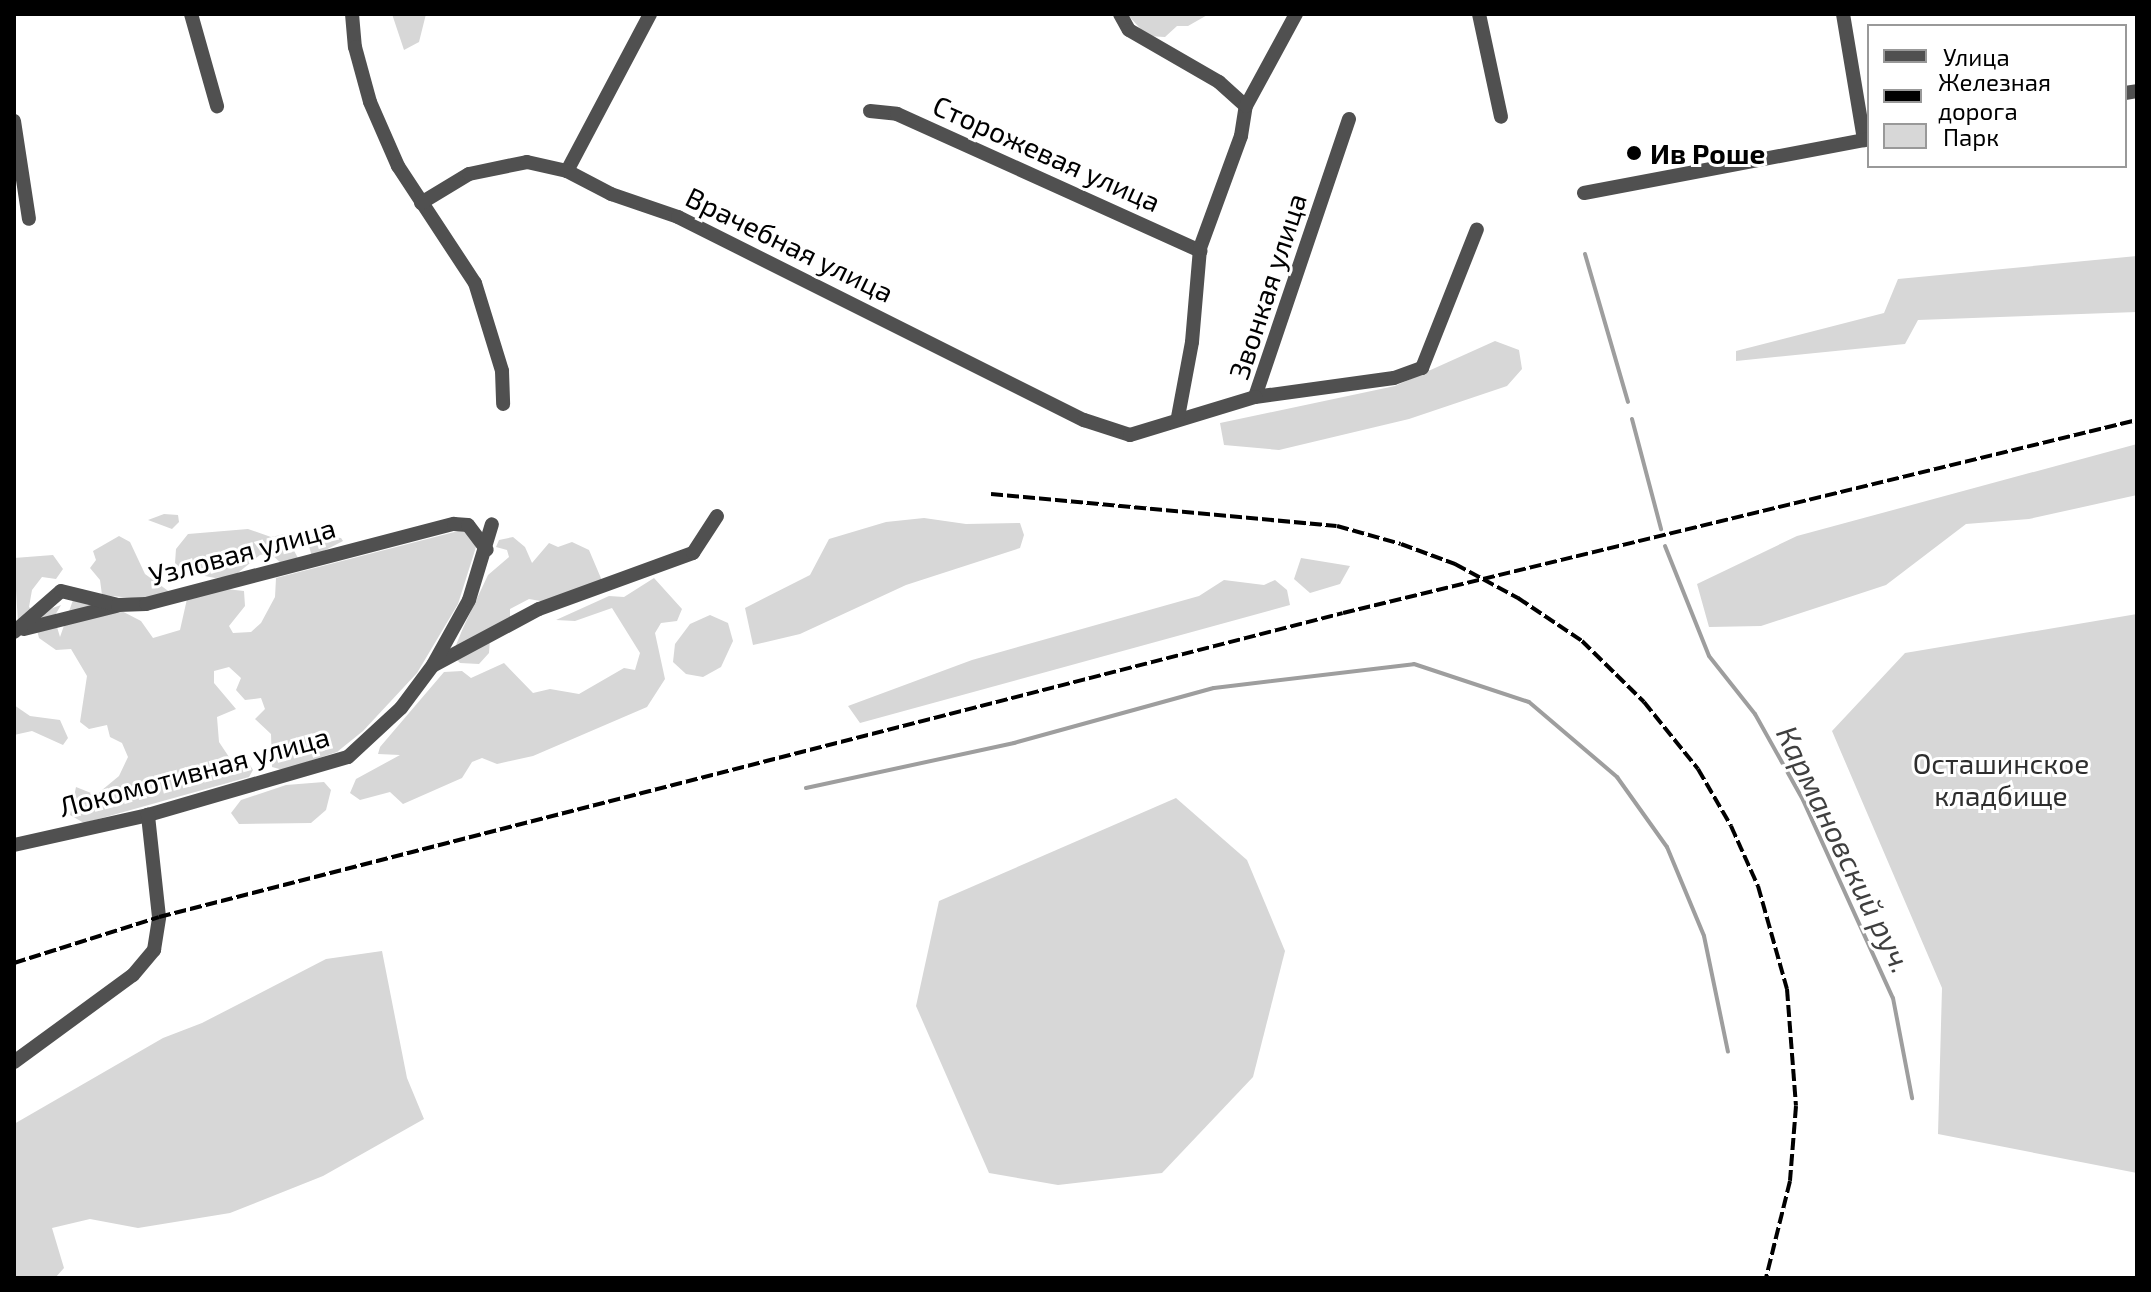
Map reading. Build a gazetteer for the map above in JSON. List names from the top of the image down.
{
  "streets": {
    "street": [
      "Сторожевая улица",
      "Врачебная улица",
      "Звонкая улица",
      "Узловая улица",
      "Локомотивная улица"
    ]
  },
  "crossings": [
    ["Узловая улица", "Локомотивная улица"]
  ],
  "water": ["Кармановский руч."],
  "parks": ["Осташинское кладбище"],
  "places": ["Ив Роше"],
  "legend": ["Улица", "Железная дорога", "Парк"]
}
